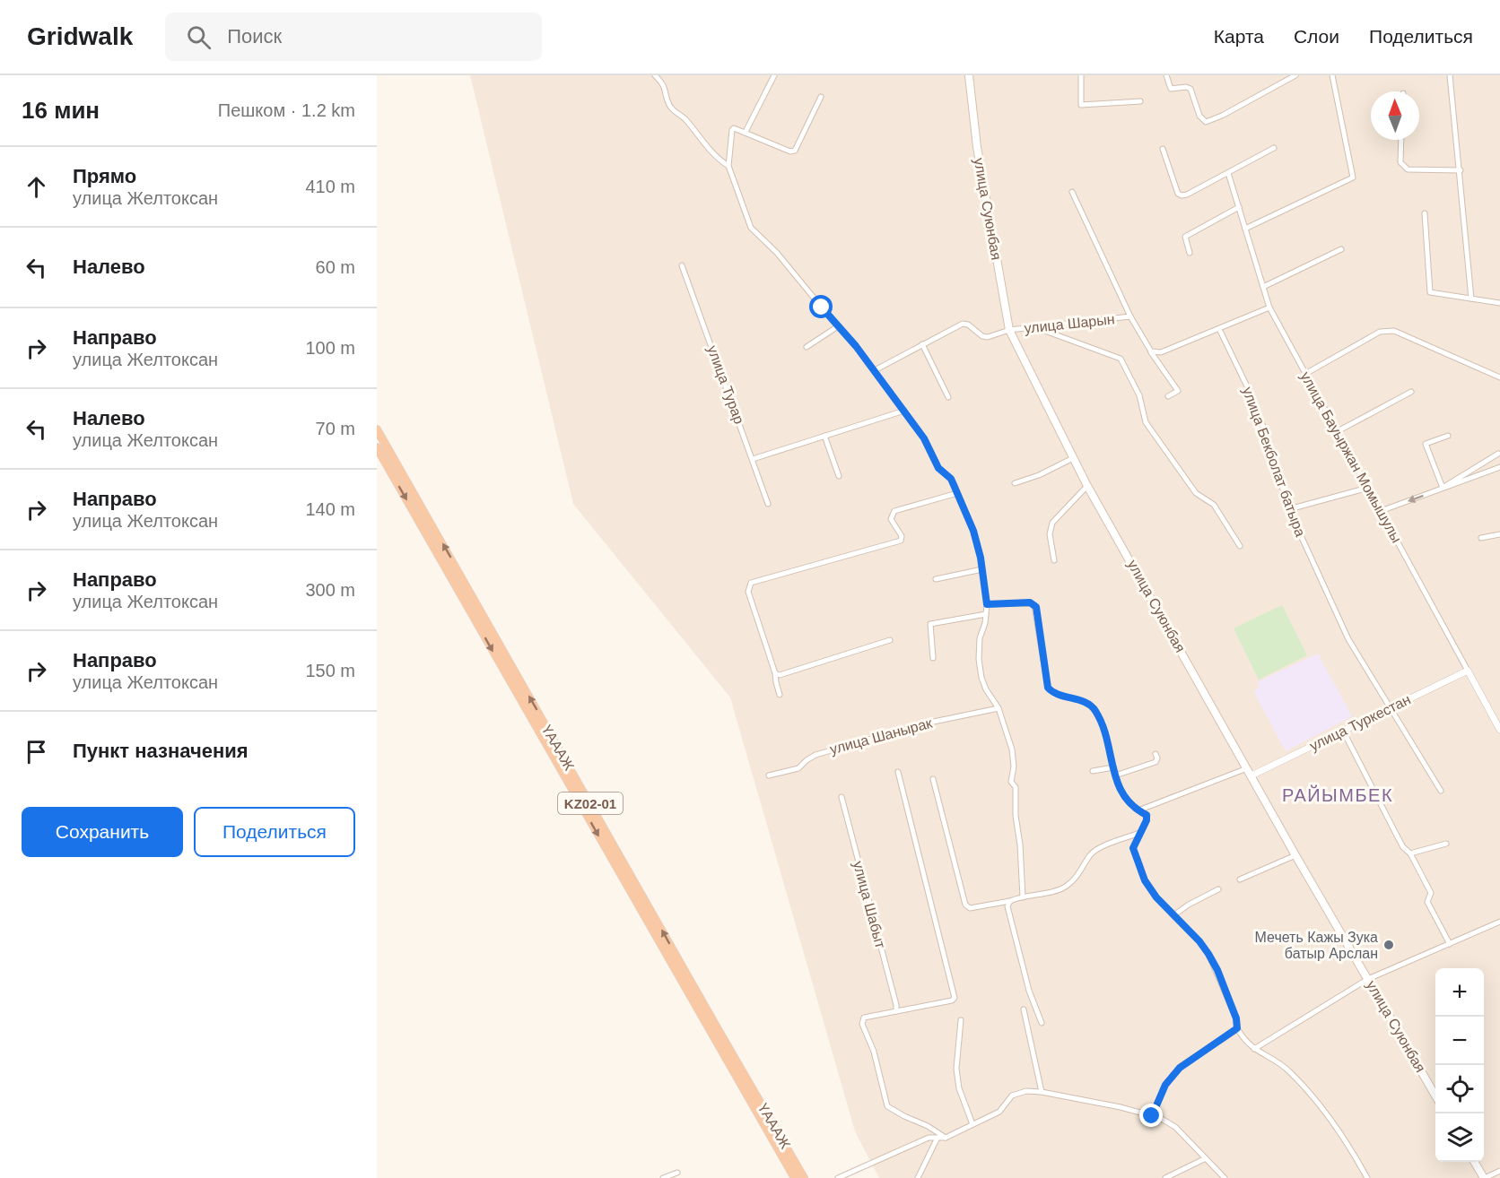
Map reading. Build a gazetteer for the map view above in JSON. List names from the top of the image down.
{
  "streets": {
    "highway": ["ҮАААЖ", "KZ02-01"],
    "main road": ["улица Суюнбая"],
    "street": [
      "улица Шарын",
      "улица Турар",
      "улица Бауыржан Момышулы",
      "улица Бекболат батыра",
      "улица Туркестан",
      "улица Шанырак",
      "улица Шабыт"
    ]
  },
  "crossings": [
    ["улица Суюнбая", "улица Шарын"],
    ["улица Суюнбая", "улица Туркестан"],
    ["улица Бауыржан Момышулы", "улица Туркестан"],
    ["улица Бекболат батыра", "улица Туркестан"]
  ],
  "districts": ["РАЙЫМБЕК"],
  "places": ["Мечеть Кажы Зука батыр Арслан"],
  "north": "top",
  "page": {
    "header": "Gridwalk",
    "search": "Поиск",
    "nav": ["Карта", "Слои", "Поделиться"],
    "heading": ["16 мин", "Пешком · 1.2 km"],
    "list": [
      ["Прямо", "улица Желтоксан", "410 m"],
      ["Налево", "60 m"],
      ["Направо", "улица Желтоксан", "100 m"],
      ["Налево", "улица Желтоксан", "70 m"],
      ["Направо", "улица Желтоксан", "140 m"],
      ["Направо", "улица Желтоксан", "300 m"],
      ["Направо", "улица Желтоксан", "150 m"],
      "Пункт назначения"
    ],
    "buttons": ["Сохранить", "Поделиться"],
    "map_buttons": ["+", "−"]
  }
}
